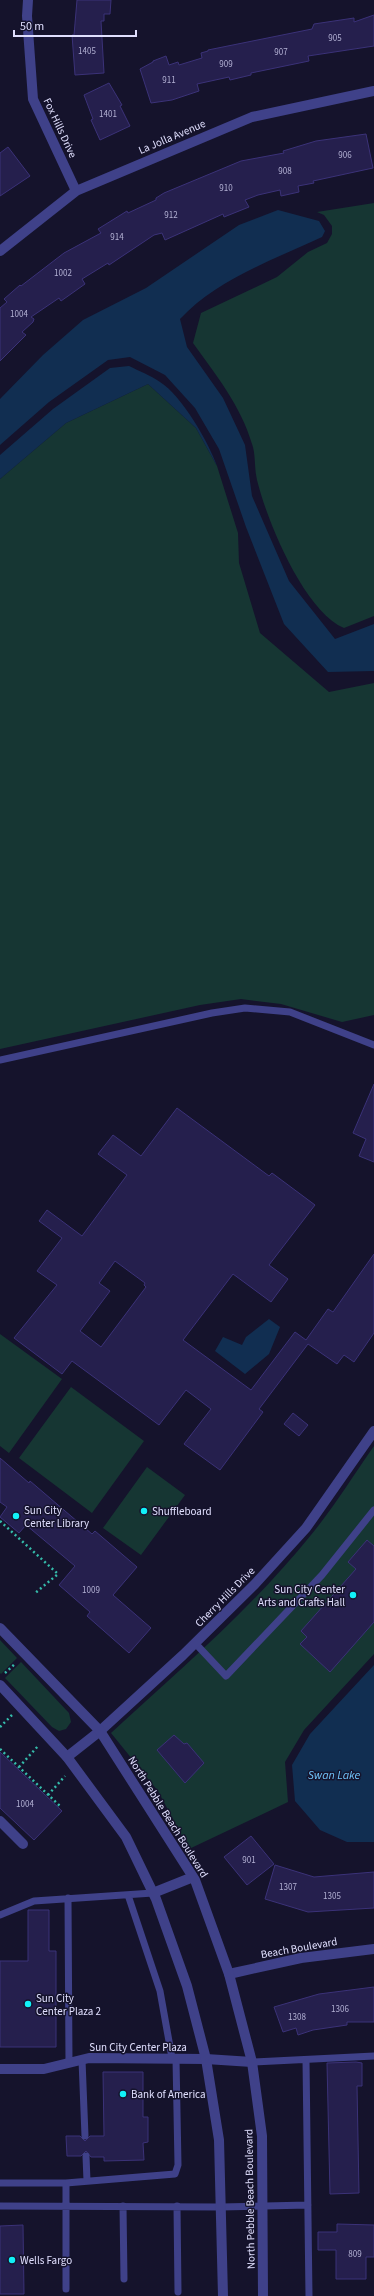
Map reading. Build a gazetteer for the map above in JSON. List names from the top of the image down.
{
  "streets": {
    "street": [
      "Fox Hills Drive",
      "La Jolla Avenue",
      "Cherry Hills Drive",
      "North Pebble Beach Boulevard",
      "Beach Boulevard",
      "Sun City Center Plaza"
    ]
  },
  "crossings": [
    ["Fox Hills Drive", "La Jolla Avenue"],
    ["Cherry Hills Drive", "North Pebble Beach Boulevard"],
    ["North Pebble Beach Boulevard", "Beach Boulevard"],
    ["North Pebble Beach Boulevard", "Sun City Center Plaza"]
  ],
  "water": ["Swan Lake"],
  "places": [
    "Shuffleboard",
    "Sun City Center Library",
    "Sun City Center Arts and Crafts Hall",
    "Sun City Center Plaza 2",
    "Bank of America",
    "Wells Fargo"
  ],
  "house_numbers": [
    "905",
    "1405",
    "907",
    "909",
    "911",
    "1401",
    "906",
    "908",
    "910",
    "912",
    "914",
    "1002",
    "1004",
    "1009",
    "1004",
    "901",
    "1307",
    "1305",
    "1306",
    "1308",
    "809"
  ],
  "scale_bar": "50 m"
}
